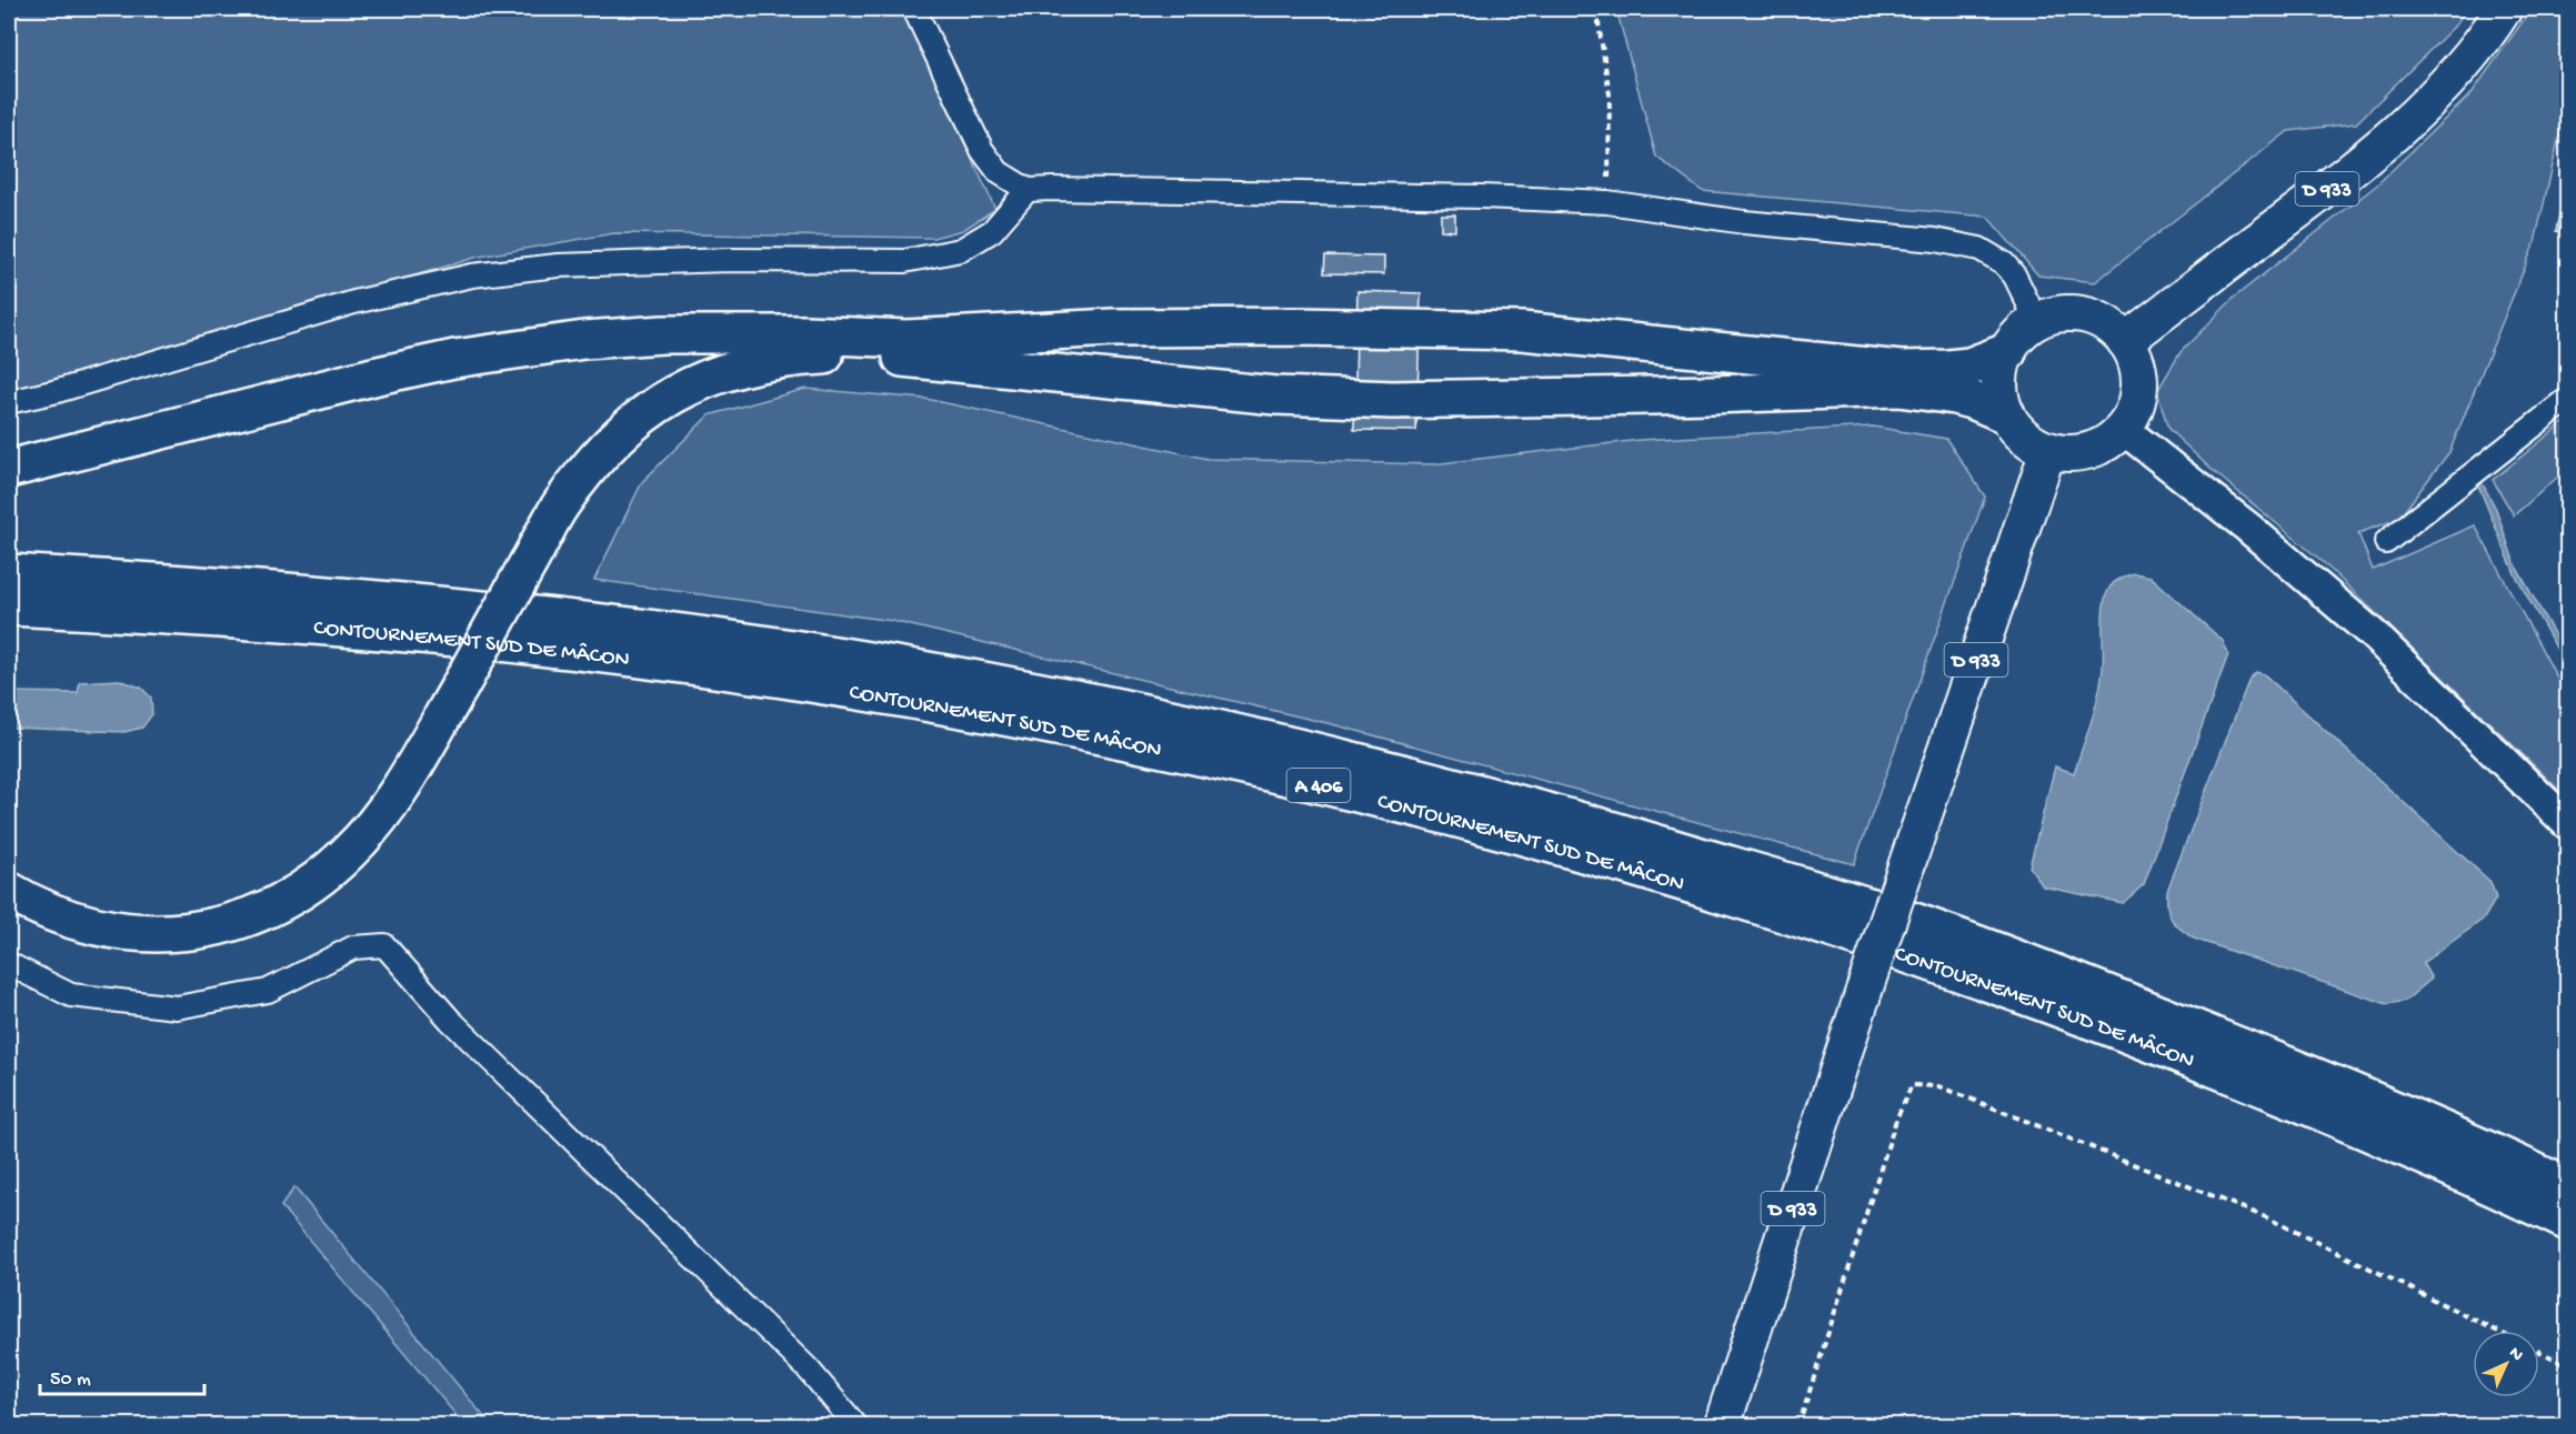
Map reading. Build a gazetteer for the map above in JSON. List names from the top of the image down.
{
  "streets": {
    "highway": ["CONTOURNEMENT SUD DE MÂCON", "A 406"],
    "main road": ["D 933"]
  },
  "scale_bar": "50 m",
  "north": "top right"
}
